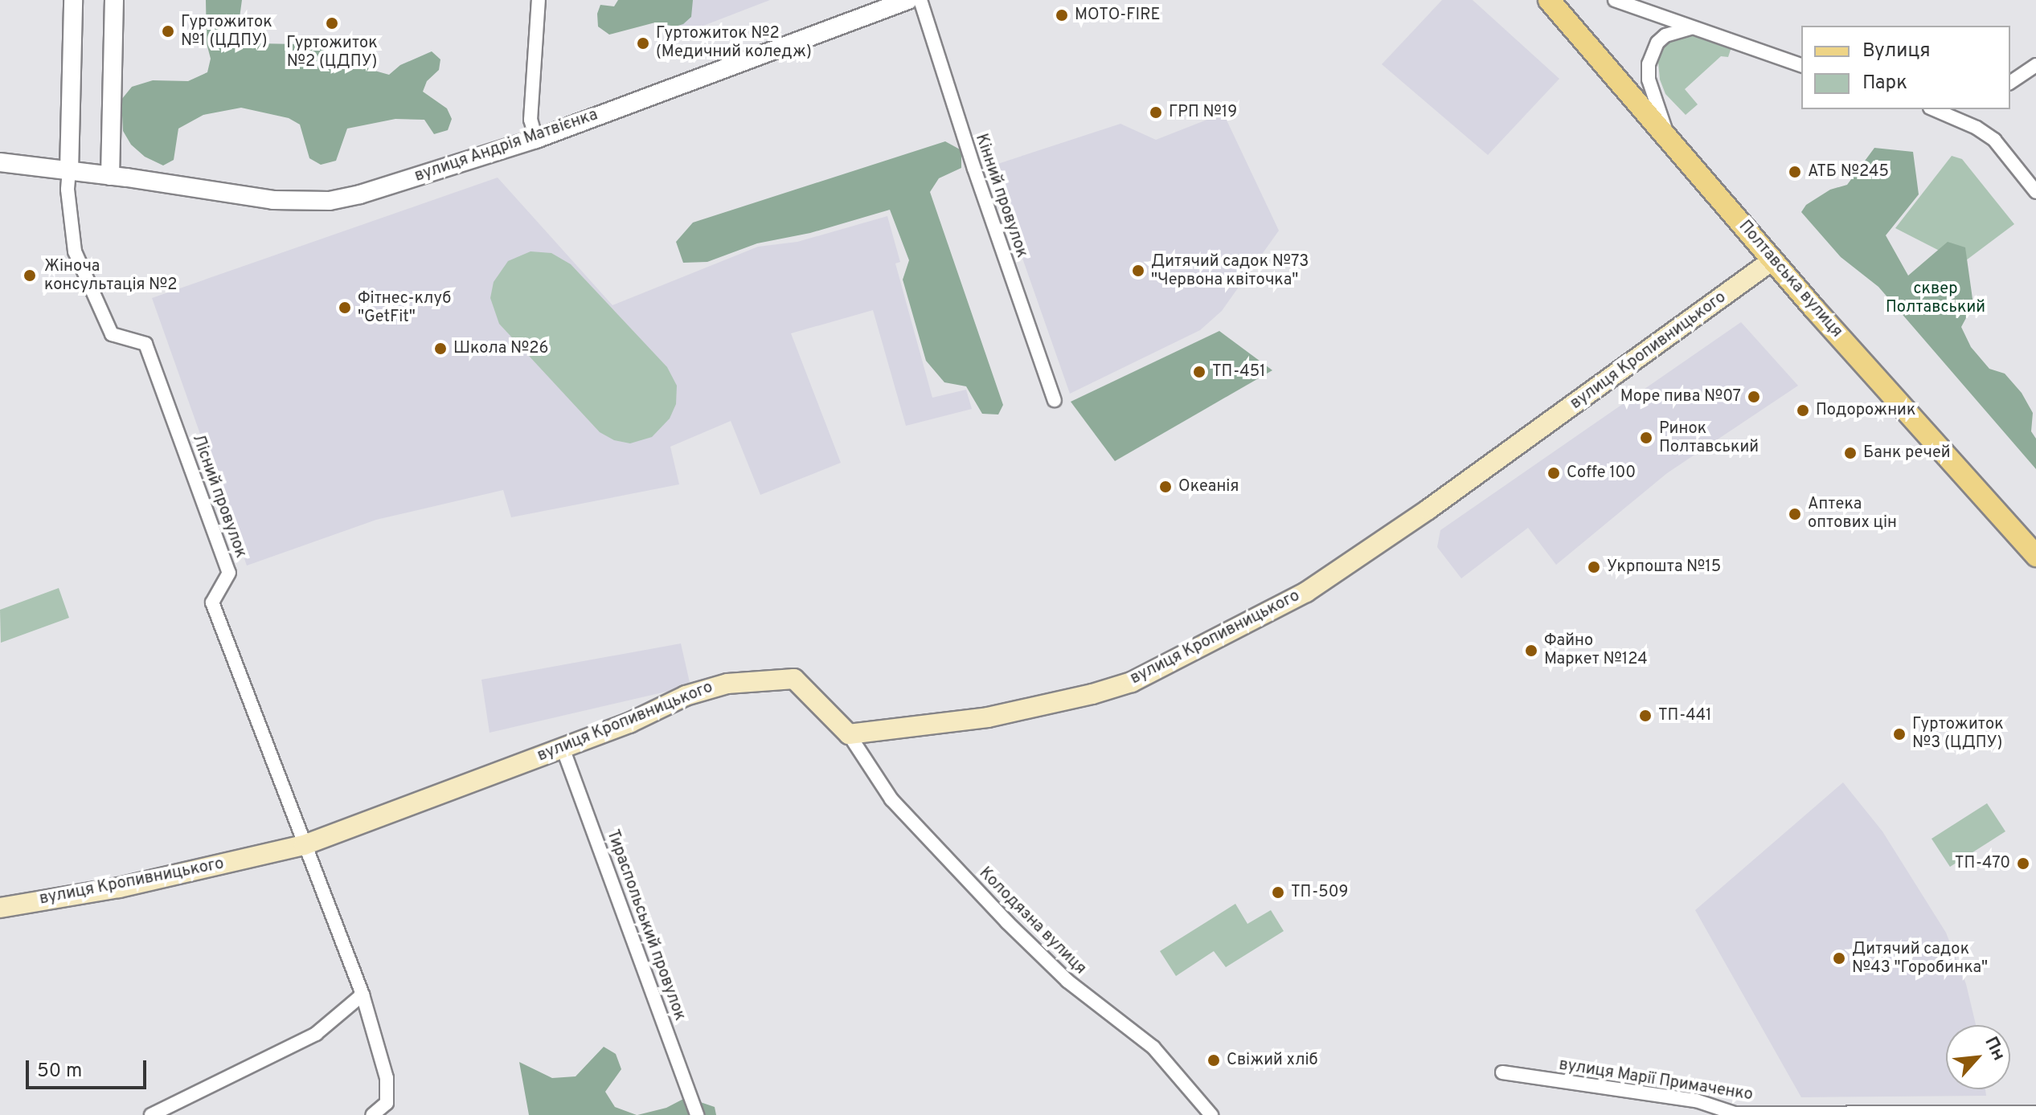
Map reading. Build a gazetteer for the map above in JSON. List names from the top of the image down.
{
  "streets": {
    "main road": ["Полтавська вулиця", "вулиця Кропивницького"],
    "street": [
      "вулиця Андрія Матвієнка",
      "Кінний провулок",
      "Лісний провулок",
      "Колодязна вулиця",
      "Тираспольський провулок",
      "вулиця Марії Примаченко"
    ]
  },
  "crossings": [
    ["вулиця Андрія Матвієнка", "Лісний провулок"],
    ["Полтавська вулиця", "вулиця Кропивницького"],
    ["вулиця Кропивницького", "Лісний провулок"],
    ["вулиця Кропивницького", "Колодязна вулиця"],
    ["вулиця Кропивницького", "Тираспольський провулок"]
  ],
  "parks": ["сквер Полтавський"],
  "places": [
    "МОТО-FIRE",
    "Гуртожиток №2 (ЦДПУ)",
    "Гуртожиток №1 (ЦДПУ)",
    "Гуртожиток №2 (Медичний коледж)",
    "ГРП №19",
    "АТБ №245",
    "Дитячий садок №73 \"Червона квіточка\"",
    "Жіноча консультація №2",
    "Фітнес-клуб \"GetFit\"",
    "Школа №26",
    "ТП-451",
    "Море пива №07",
    "Подорожник",
    "Ринок Полтавський",
    "Банк речей",
    "Coffe 100",
    "Океанія",
    "Аптека оптових цін",
    "Укрпошта №15",
    "Файно Маркет №124",
    "ТП-441",
    "Гуртожиток №3 (ЦДПУ)",
    "ТП-470",
    "ТП-509",
    "Дитячий садок №43 \"Горобинка\"",
    "Свіжий хліб"
  ],
  "legend": ["Вулиця", "Парк"],
  "scale_bar": "50 m",
  "north": "top right"
}
